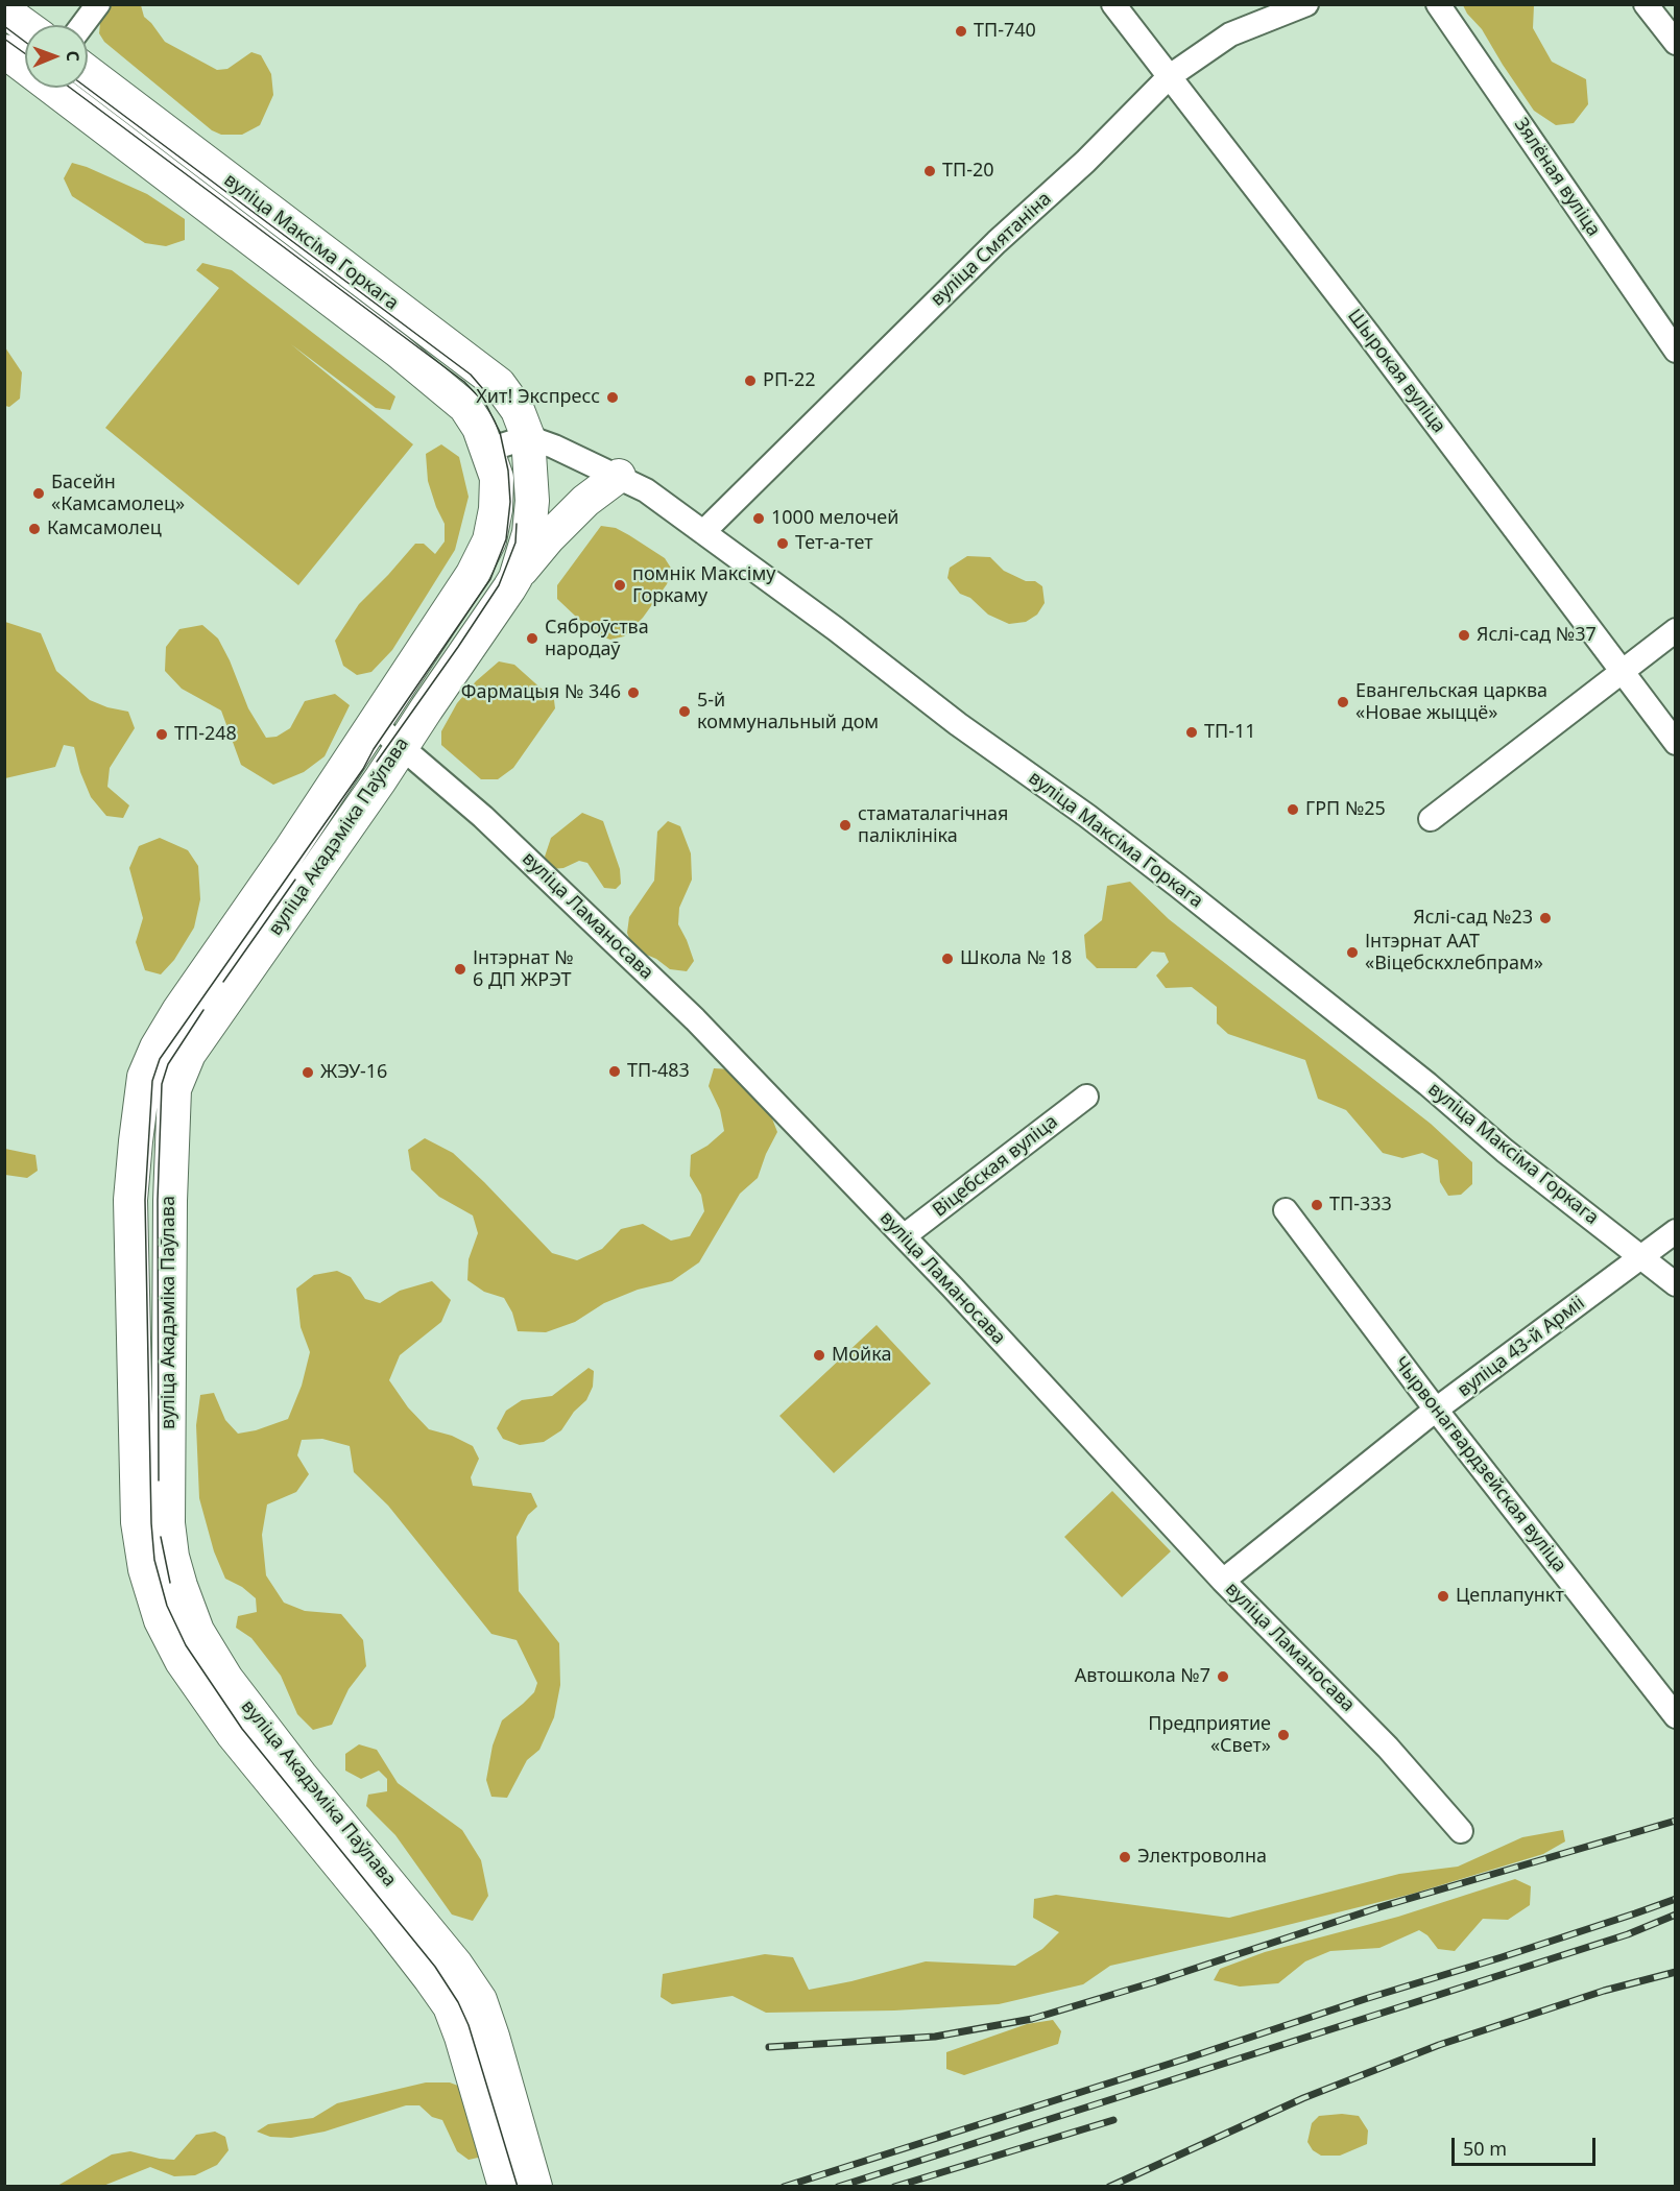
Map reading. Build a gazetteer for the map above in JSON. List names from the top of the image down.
{
  "streets": {
    "main road": ["вуліца Максіма Горкага", "вуліца Акадэміка Паўлава"],
    "street": [
      "Зялёная вуліца",
      "вуліца Смятаніна",
      "Шырокая вуліца",
      "вуліца Ламаносава",
      "Віцебская вуліца",
      "вуліца 43-й Арміі",
      "Чырвонагвардзейская вуліца"
    ]
  },
  "crossings": [
    ["вуліца Максіма Горкага", "вуліца Смятаніна"],
    ["вуліца Максіма Горкага", "вуліца Акадэміка Паўлава"],
    ["вуліца Максіма Горкага", "вуліца 43-й Арміі"],
    ["вуліца Смятаніна", "Шырокая вуліца"],
    ["вуліца Акадэміка Паўлава", "вуліца Ламаносава"],
    ["вуліца Ламаносава", "Віцебская вуліца"],
    ["вуліца Ламаносава", "вуліца 43-й Арміі"],
    ["вуліца 43-й Арміі", "Чырвонагвардзейская вуліца"]
  ],
  "places": [
    "ТП-740",
    "ТП-20",
    "РП-22",
    "Хит! Экспресс",
    "Басейн «Камсамолец»",
    "1000 мелочей",
    "Камсамолец",
    "Тет-а-тет",
    "помнік Максіму Горкаму",
    "Яслі-сад №37",
    "Сяброўства народаў",
    "Фармацыя № 346",
    "Евангельская царква «Новае жыццё»",
    "5-й коммунальный дом",
    "ТП-11",
    "ТП-248",
    "ГРП №25",
    "стаматалагічная паліклініка",
    "Яслі-сад №23",
    "Інтэрнат ААТ «Віцебскхлебпрам»",
    "Школа № 18",
    "Інтэрнат № 6 ДП ЖРЭТ",
    "ТП-483",
    "ЖЭУ-16",
    "ТП-333",
    "Мойка",
    "Цеплапункт",
    "Автошкола №7",
    "Предприятие «Свет»",
    "Электроволна"
  ],
  "scale_bar": "50 m",
  "north": "right"
}
